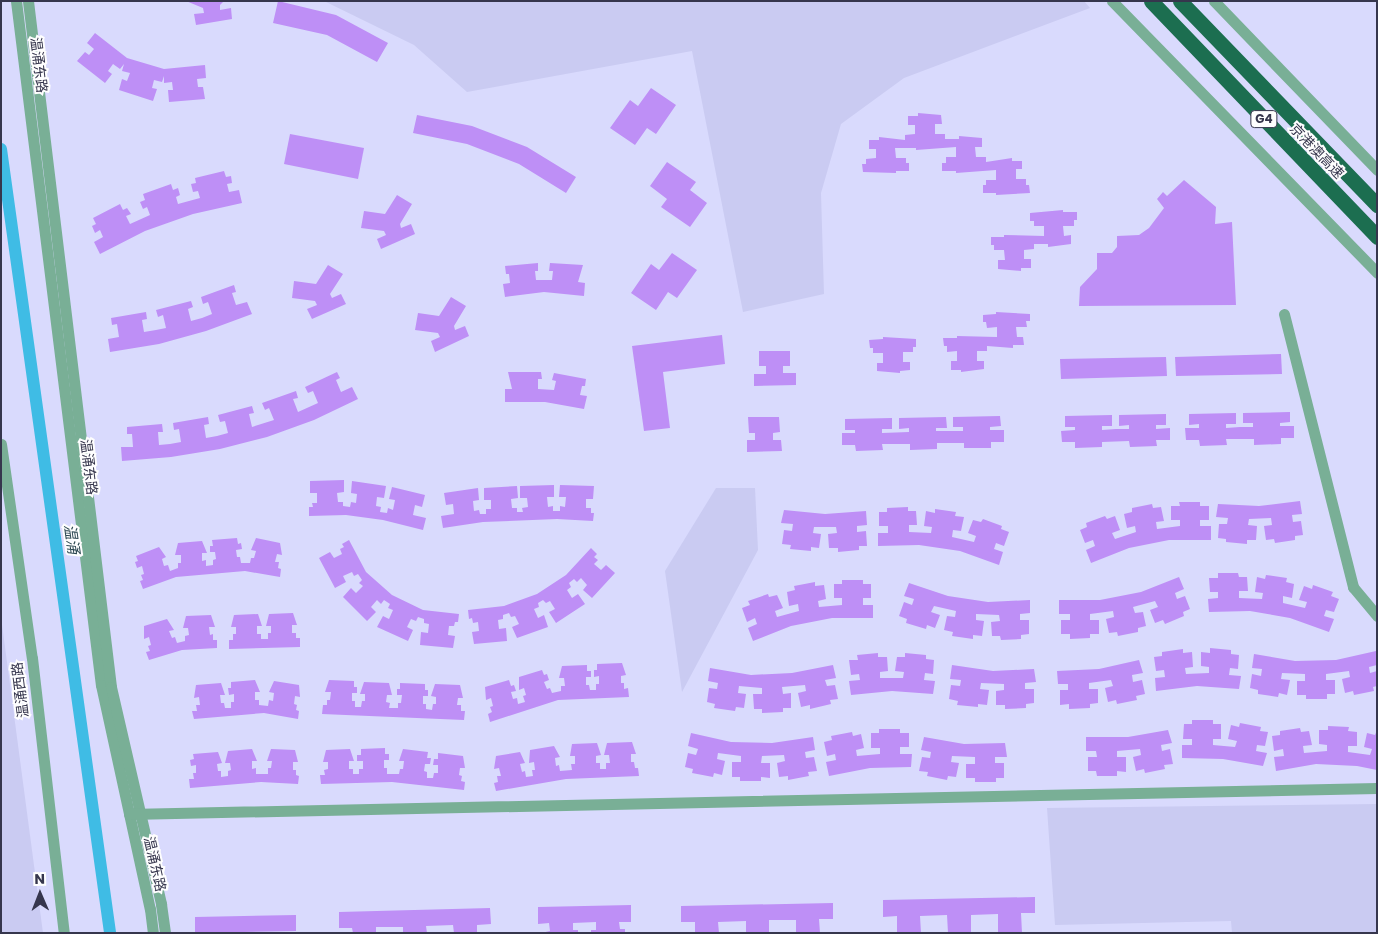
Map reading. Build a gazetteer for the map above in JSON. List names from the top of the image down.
{
  "streets": {
    "highway": ["G4", "京港澳高速"],
    "street": ["温涌东路", "温涌西路"]
  },
  "water": ["温涌"],
  "north": "top"
}
